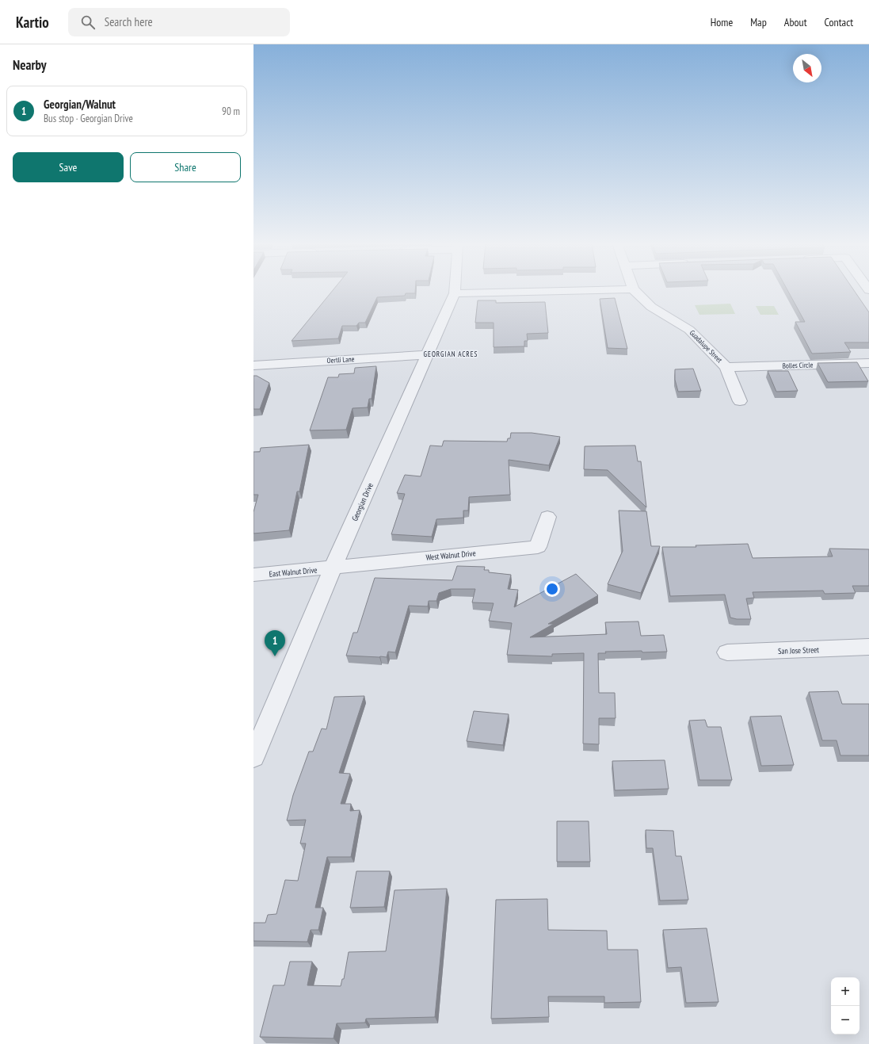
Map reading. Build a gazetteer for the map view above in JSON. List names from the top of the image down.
{
  "streets": {
    "street": [
      "Guadalupe Street",
      "Oertli Lane",
      "Bolles Circle",
      "Georgian Drive",
      "West Walnut Drive",
      "East Walnut Drive",
      "San Jose Street"
    ]
  },
  "crossings": [
    ["Guadalupe Street", "Bolles Circle"],
    ["Oertli Lane", "Georgian Drive"],
    ["Georgian Drive", "West Walnut Drive"],
    ["Georgian Drive", "East Walnut Drive"],
    ["West Walnut Drive", "East Walnut Drive"]
  ],
  "districts": ["GEORGIAN ACRES"],
  "north": "bottom right",
  "page": {
    "header": "Kartio",
    "search": "Search here",
    "nav": [
      "Home",
      "Map",
      "About",
      "Contact"
    ],
    "heading": "Nearby",
    "list": [
      {
        "mark": "1",
        "name": "Georgian/Walnut",
        "note": "Bus stop · Georgian Drive",
        "value": "90 m"
      }
    ],
    "buttons": ["Save", "Share"],
    "pins": "1",
    "map_buttons": ["+", "−"]
  }
}
